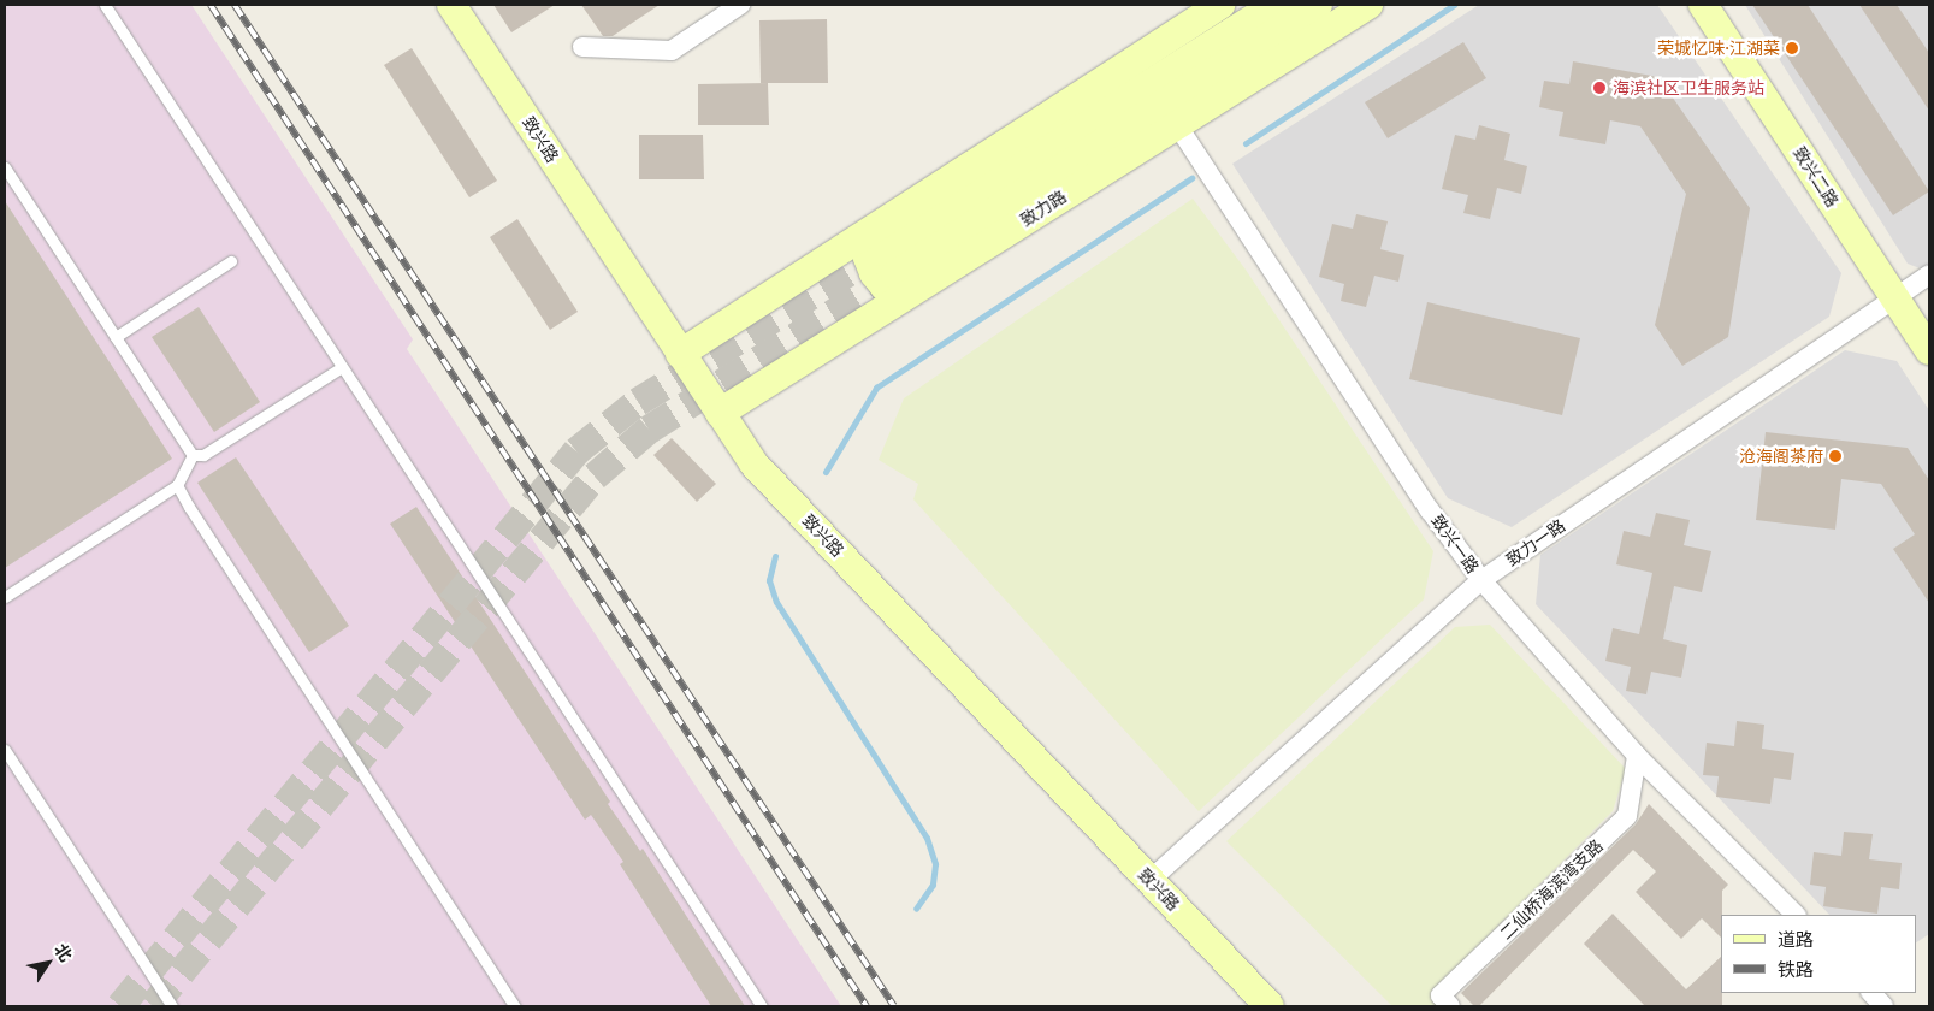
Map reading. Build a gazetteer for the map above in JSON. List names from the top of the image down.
{
  "streets": {
    "street": [
      "致兴路",
      "致兴二路",
      "致力路",
      "致力一路",
      "致兴一路",
      "二仙桥海滨湾支路"
    ]
  },
  "crossings": [
    ["致兴路", "致力路"],
    ["致兴路", "致力一路"],
    ["致兴二路", "致力一路"],
    ["致力路", "致兴一路"],
    ["致力一路", "致兴一路"],
    ["致兴一路", "二仙桥海滨湾支路"]
  ],
  "places": ["荣城忆味·江湖菜", "海滨社区卫生服务站", "沧海阁茶府"],
  "legend": ["道路", "铁路"],
  "north": "top right"
}
